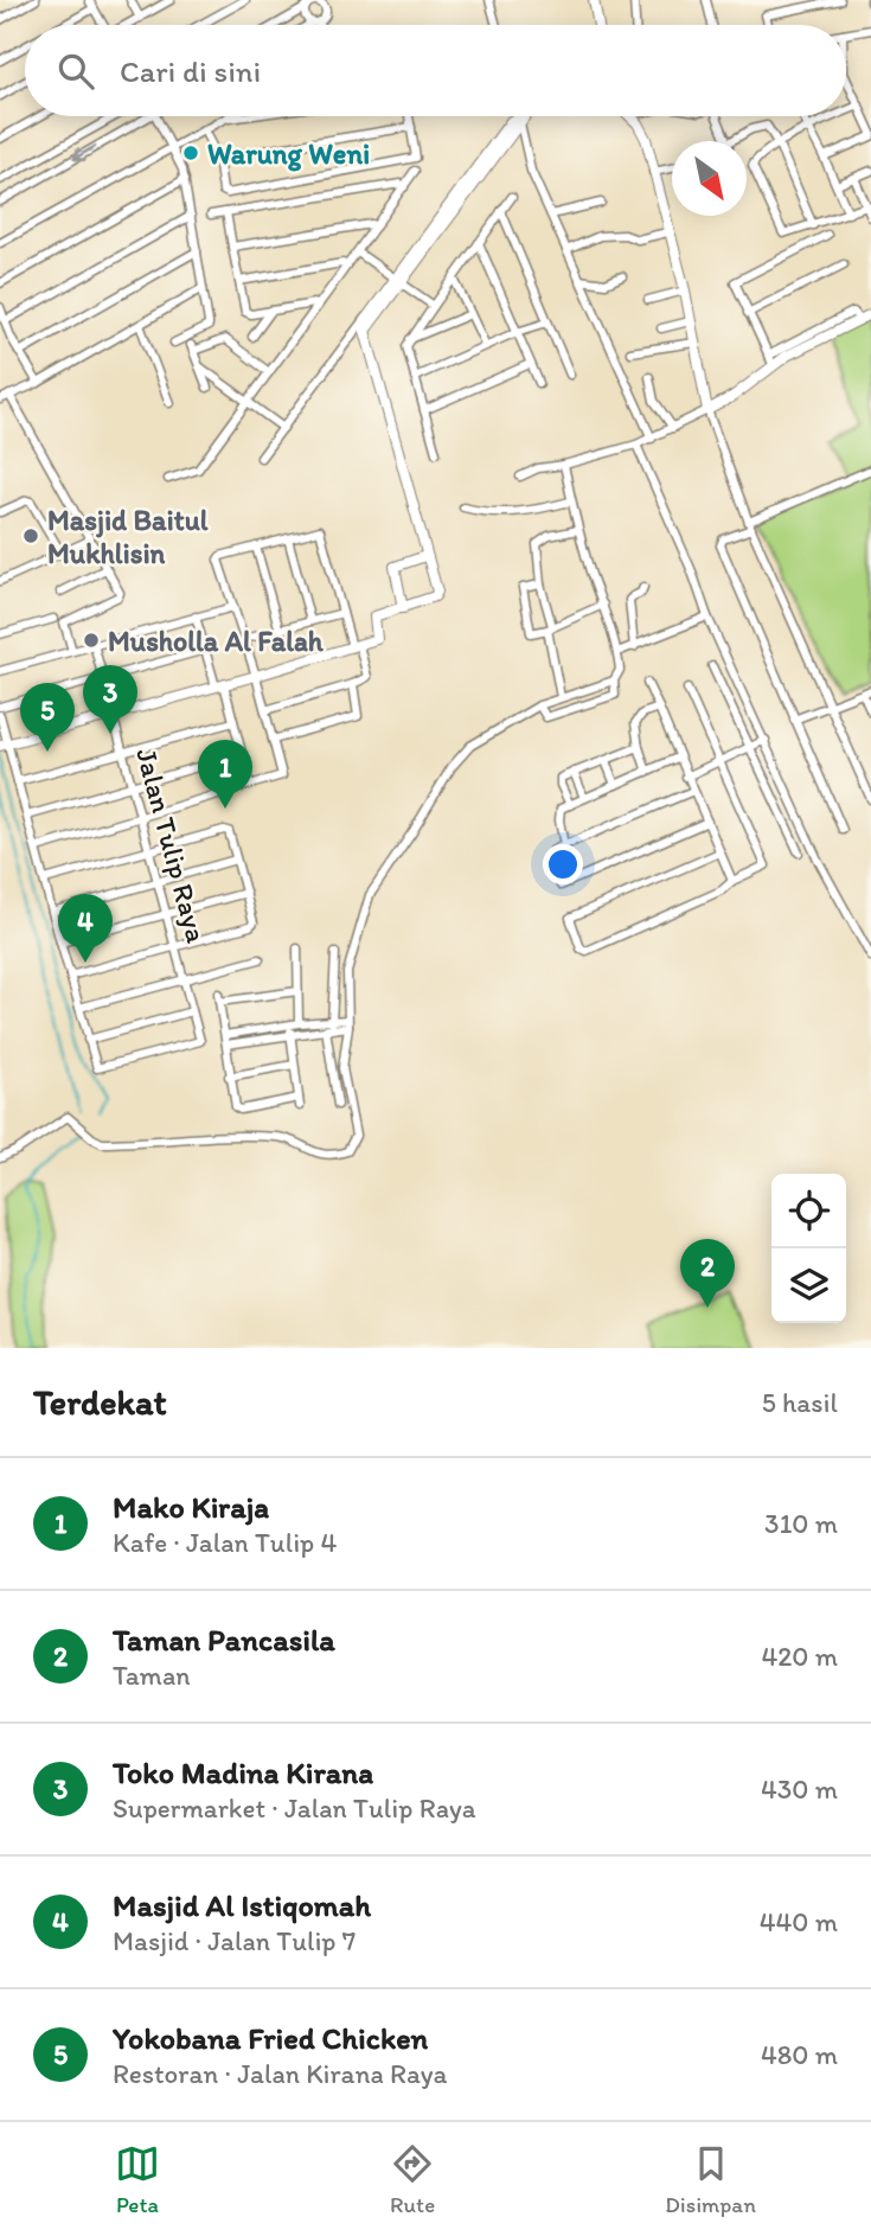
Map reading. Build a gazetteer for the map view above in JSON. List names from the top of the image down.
{
  "streets": {
    "street": ["Jalan Tulip Raya"]
  },
  "places": ["Warung Weni", "Masjid Baitul Mukhlisin", "Musholla Al Falah"],
  "north": "bottom right",
  "page": {
    "search": "Cari di sini",
    "pins": [
      "3",
      "5",
      "1",
      "4",
      "2"
    ],
    "heading": ["Terdekat", "5 hasil"],
    "list": [
      {
        "mark": "1",
        "name": "Mako Kiraja",
        "note": "Kafe · Jalan Tulip 4",
        "value": "310 m"
      },
      {
        "mark": "2",
        "name": "Taman Pancasila",
        "note": "Taman",
        "value": "420 m"
      },
      {
        "mark": "3",
        "name": "Toko Madina Kirana",
        "note": "Supermarket · Jalan Tulip Raya",
        "value": "430 m"
      },
      {
        "mark": "4",
        "name": "Masjid Al Istiqomah",
        "note": "Masjid · Jalan Tulip 7",
        "value": "440 m"
      },
      {
        "mark": "5",
        "name": "Yokobana Fried Chicken",
        "note": "Restoran · Jalan Kirana Raya",
        "value": "480 m"
      }
    ],
    "nav": ["Peta", "Rute", "Disimpan"]
  }
}
